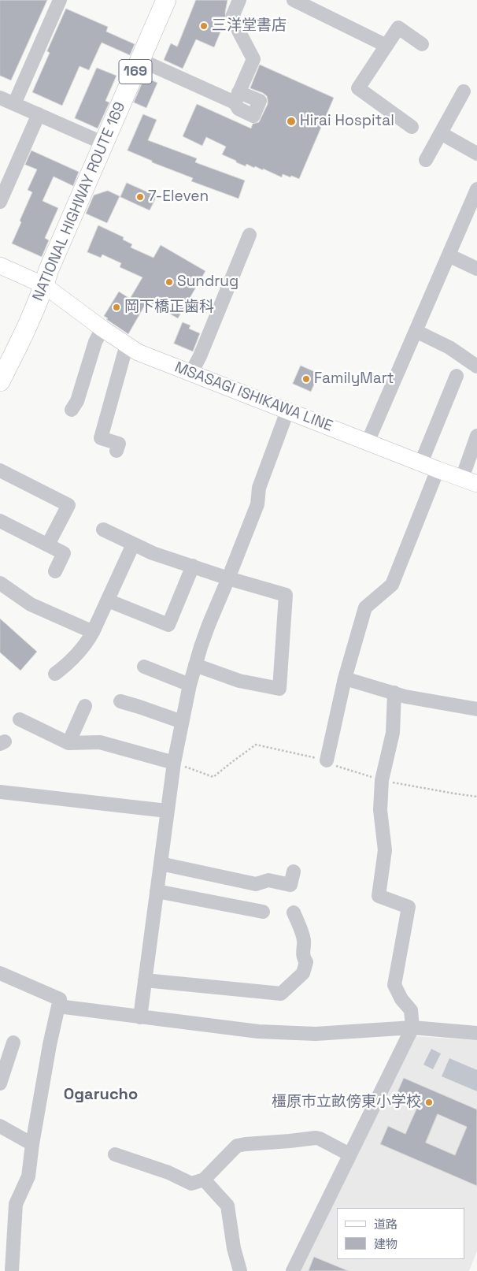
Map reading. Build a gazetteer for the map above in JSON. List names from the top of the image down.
{
  "streets": {
    "highway": ["169", "NATIONAL HIGHWAY ROUTE 169"],
    "main road": ["MSASAGI ISHIKAWA LINE"]
  },
  "crossings": [
    ["NATIONAL HIGHWAY ROUTE 169", "MSASAGI ISHIKAWA LINE"]
  ],
  "districts": ["Ogarucho"],
  "places": [
    "三洋堂書店",
    "Hirai Hospital",
    "7-Eleven",
    "Sundrug",
    "岡下橋正歯科",
    "FamilyMart",
    "橿原市立畝傍東小学校"
  ],
  "legend": ["道路", "建物"]
}
